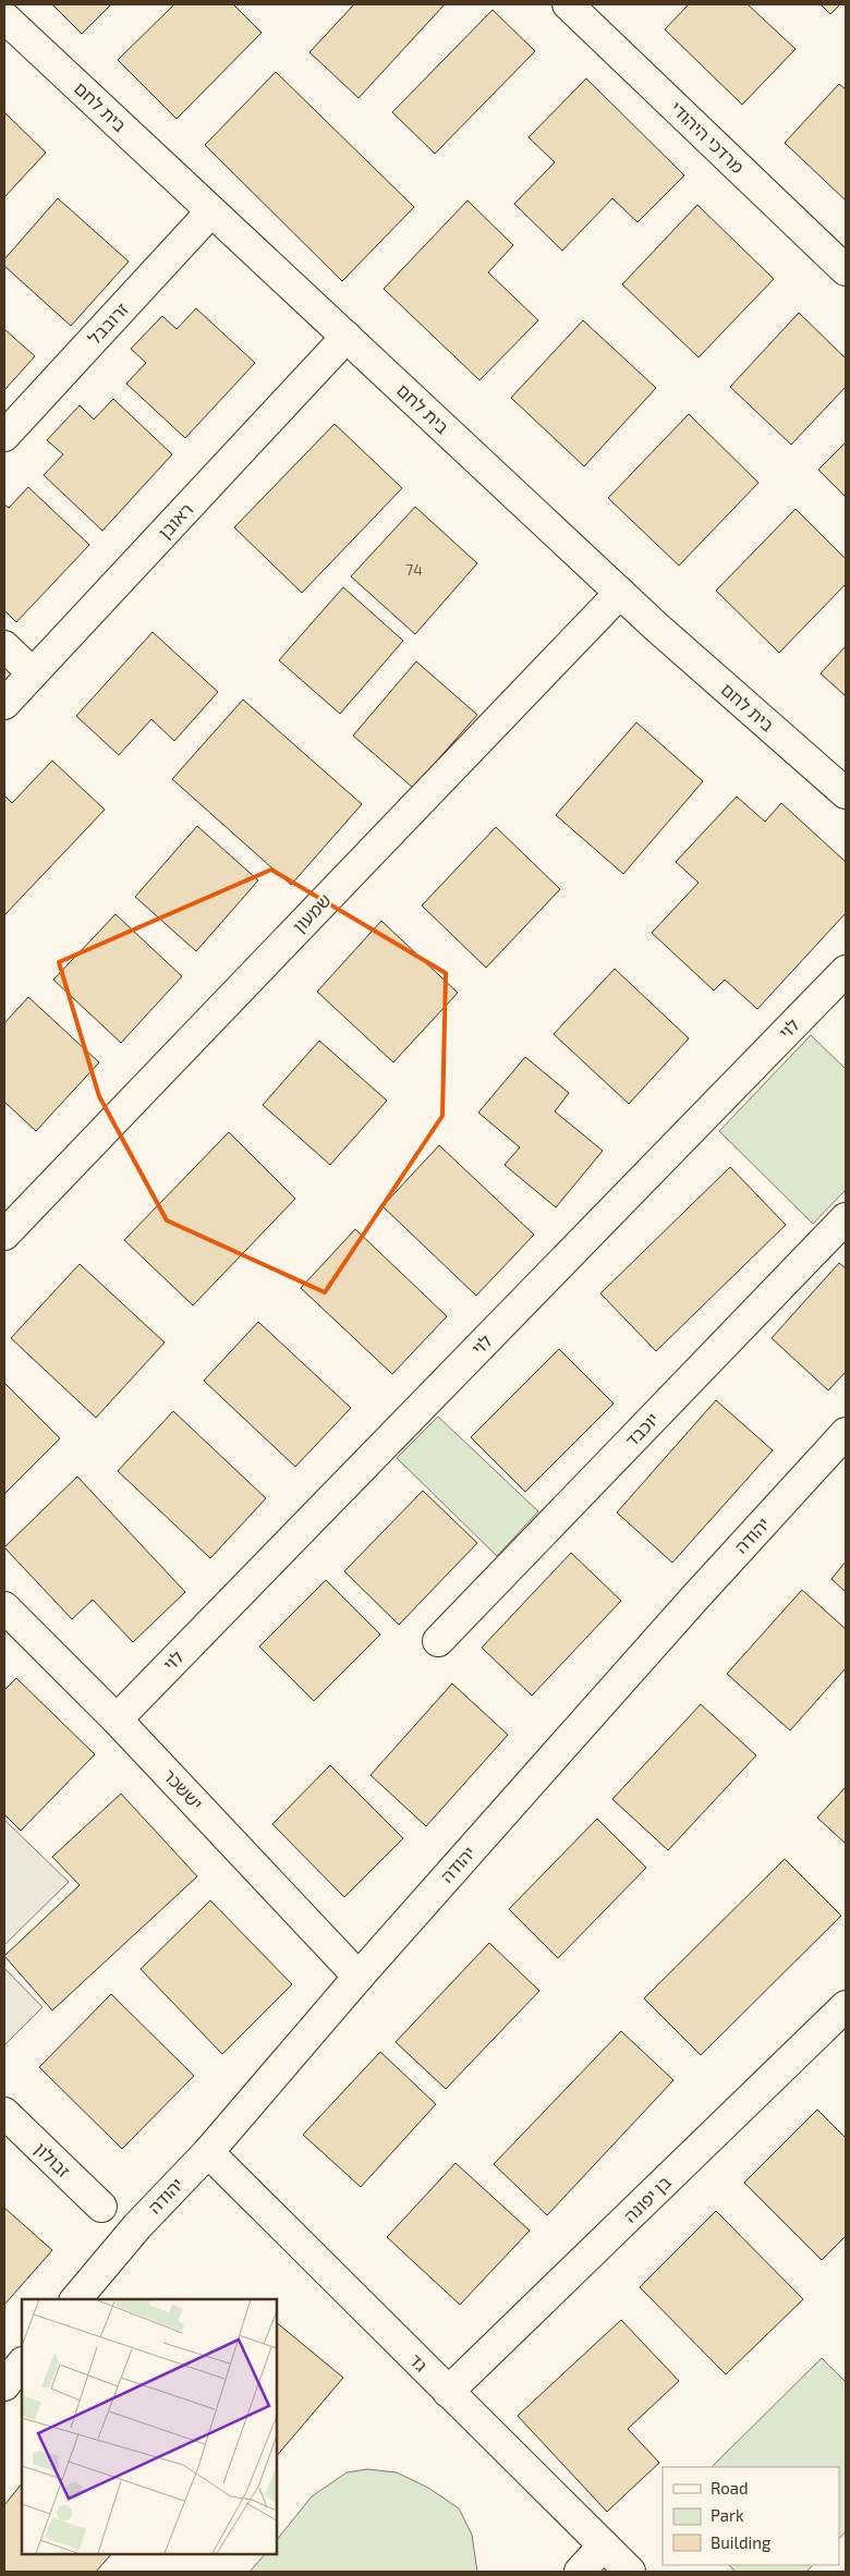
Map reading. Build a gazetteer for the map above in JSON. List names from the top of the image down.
{
  "streets": {
    "street": [
      "בית לחם",
      "מרדכי היהודי",
      "זרובבל",
      "ראובן",
      "שמעון",
      "לוי",
      "יוכבד",
      "יהודה",
      "יששכר",
      "זבולון",
      "בן יפונה",
      "גד"
    ]
  },
  "crossings": [
    ["בית לחם", "זרובבל"],
    ["בית לחם", "ראובן"],
    ["בית לחם", "שמעון"],
    ["לוי", "יששכר"],
    ["יהודה", "יששכר"],
    ["יהודה", "גד"],
    ["בן יפונה", "גד"]
  ],
  "house_numbers": ["74"],
  "legend": ["Road", "Park", "Building"]
}
